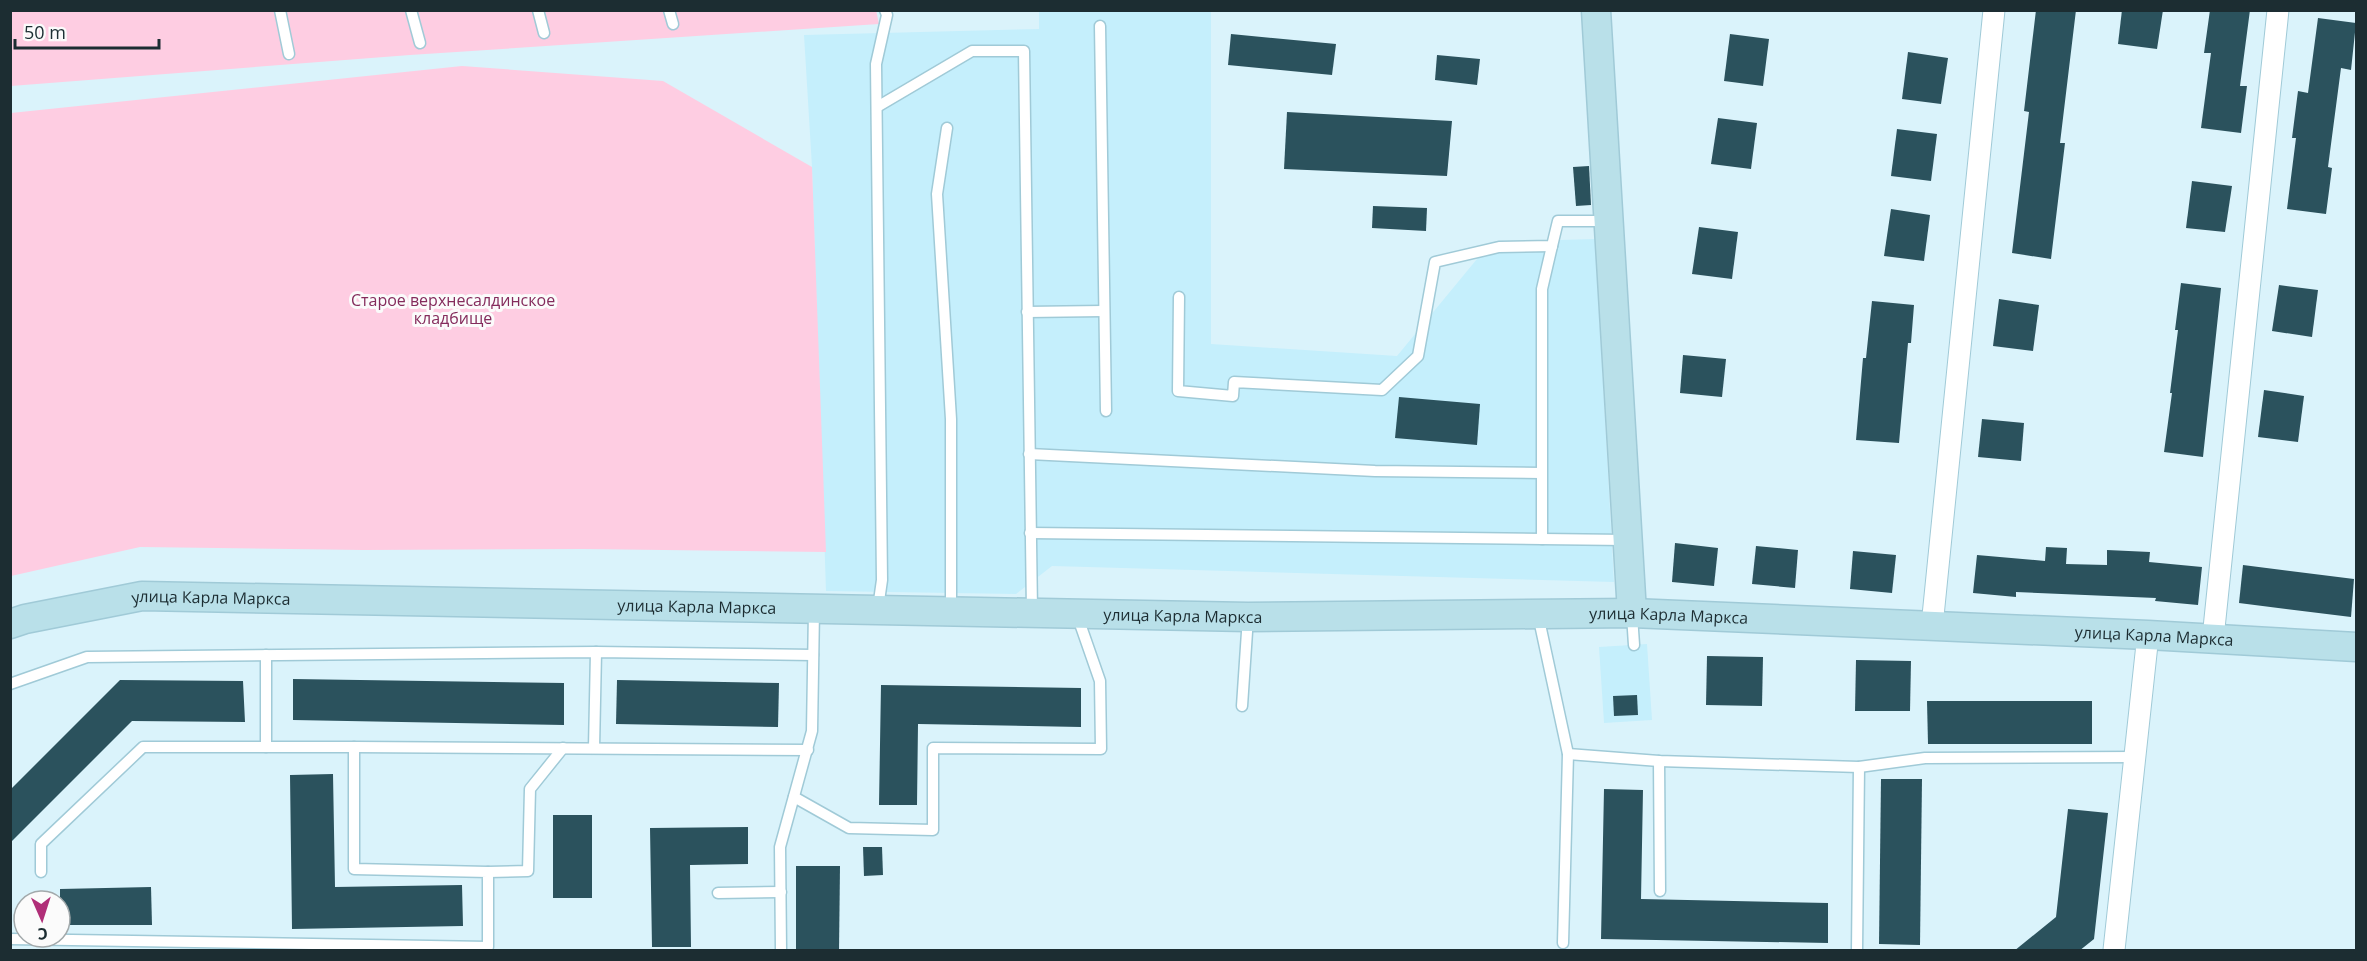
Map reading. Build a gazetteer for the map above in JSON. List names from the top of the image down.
{
  "streets": {
    "main road": ["улица Карла Маркса"]
  },
  "parks": ["Старое верхнесалдинское кладбище"],
  "scale_bar": "50 m",
  "north": "bottom"
}
